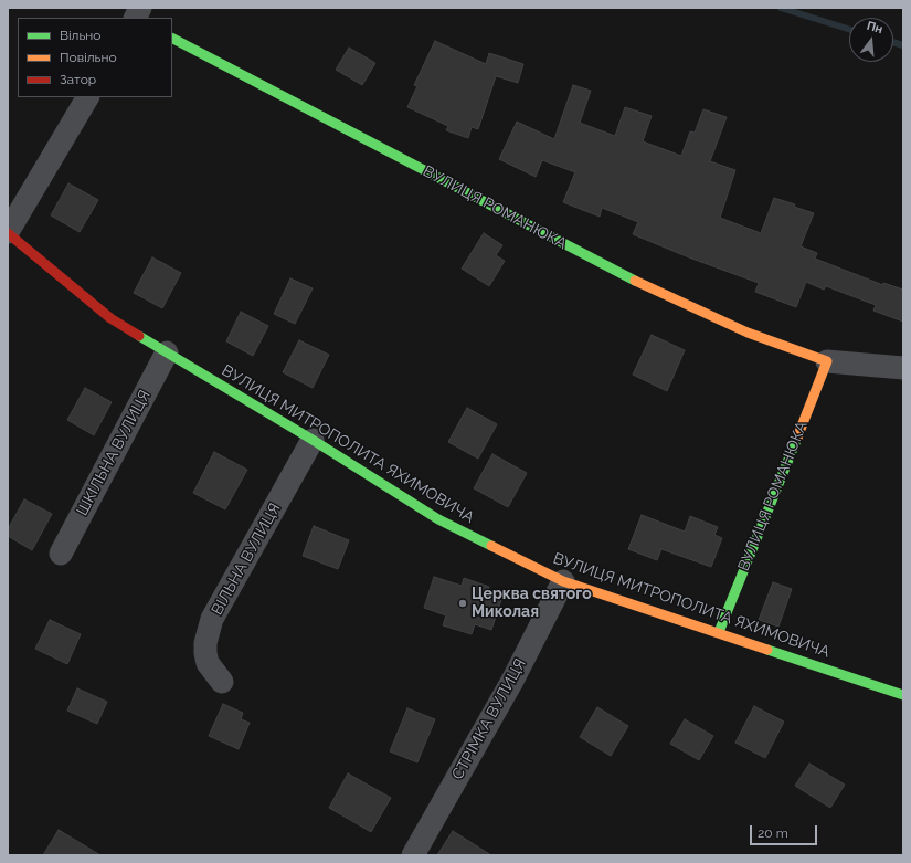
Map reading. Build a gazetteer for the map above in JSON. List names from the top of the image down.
{
  "streets": {
    "street": [
      "ВУЛИЦЯ РОМАНЮКА",
      "ВУЛИЦЯ МИТРОПОЛИТА ЯХИМОВИЧА",
      "ШКІЛЬНА ВУЛИЦЯ",
      "ВІЛЬНА ВУЛИЦЯ",
      "СТРІМКА ВУЛИЦЯ"
    ]
  },
  "crossings": [
    ["ВУЛИЦЯ РОМАНЮКА", "ВУЛИЦЯ МИТРОПОЛИТА ЯХИМОВИЧА"],
    ["ВУЛИЦЯ МИТРОПОЛИТА ЯХИМОВИЧА", "ШКІЛЬНА ВУЛИЦЯ"],
    ["ВУЛИЦЯ МИТРОПОЛИТА ЯХИМОВИЧА", "ВІЛЬНА ВУЛИЦЯ"],
    ["ВУЛИЦЯ МИТРОПОЛИТА ЯХИМОВИЧА", "СТРІМКА ВУЛИЦЯ"]
  ],
  "places": ["Церква святого Миколая"],
  "legend": ["Вільно", "Повільно", "Затор"],
  "scale_bar": "20 m",
  "north": "top"
}
